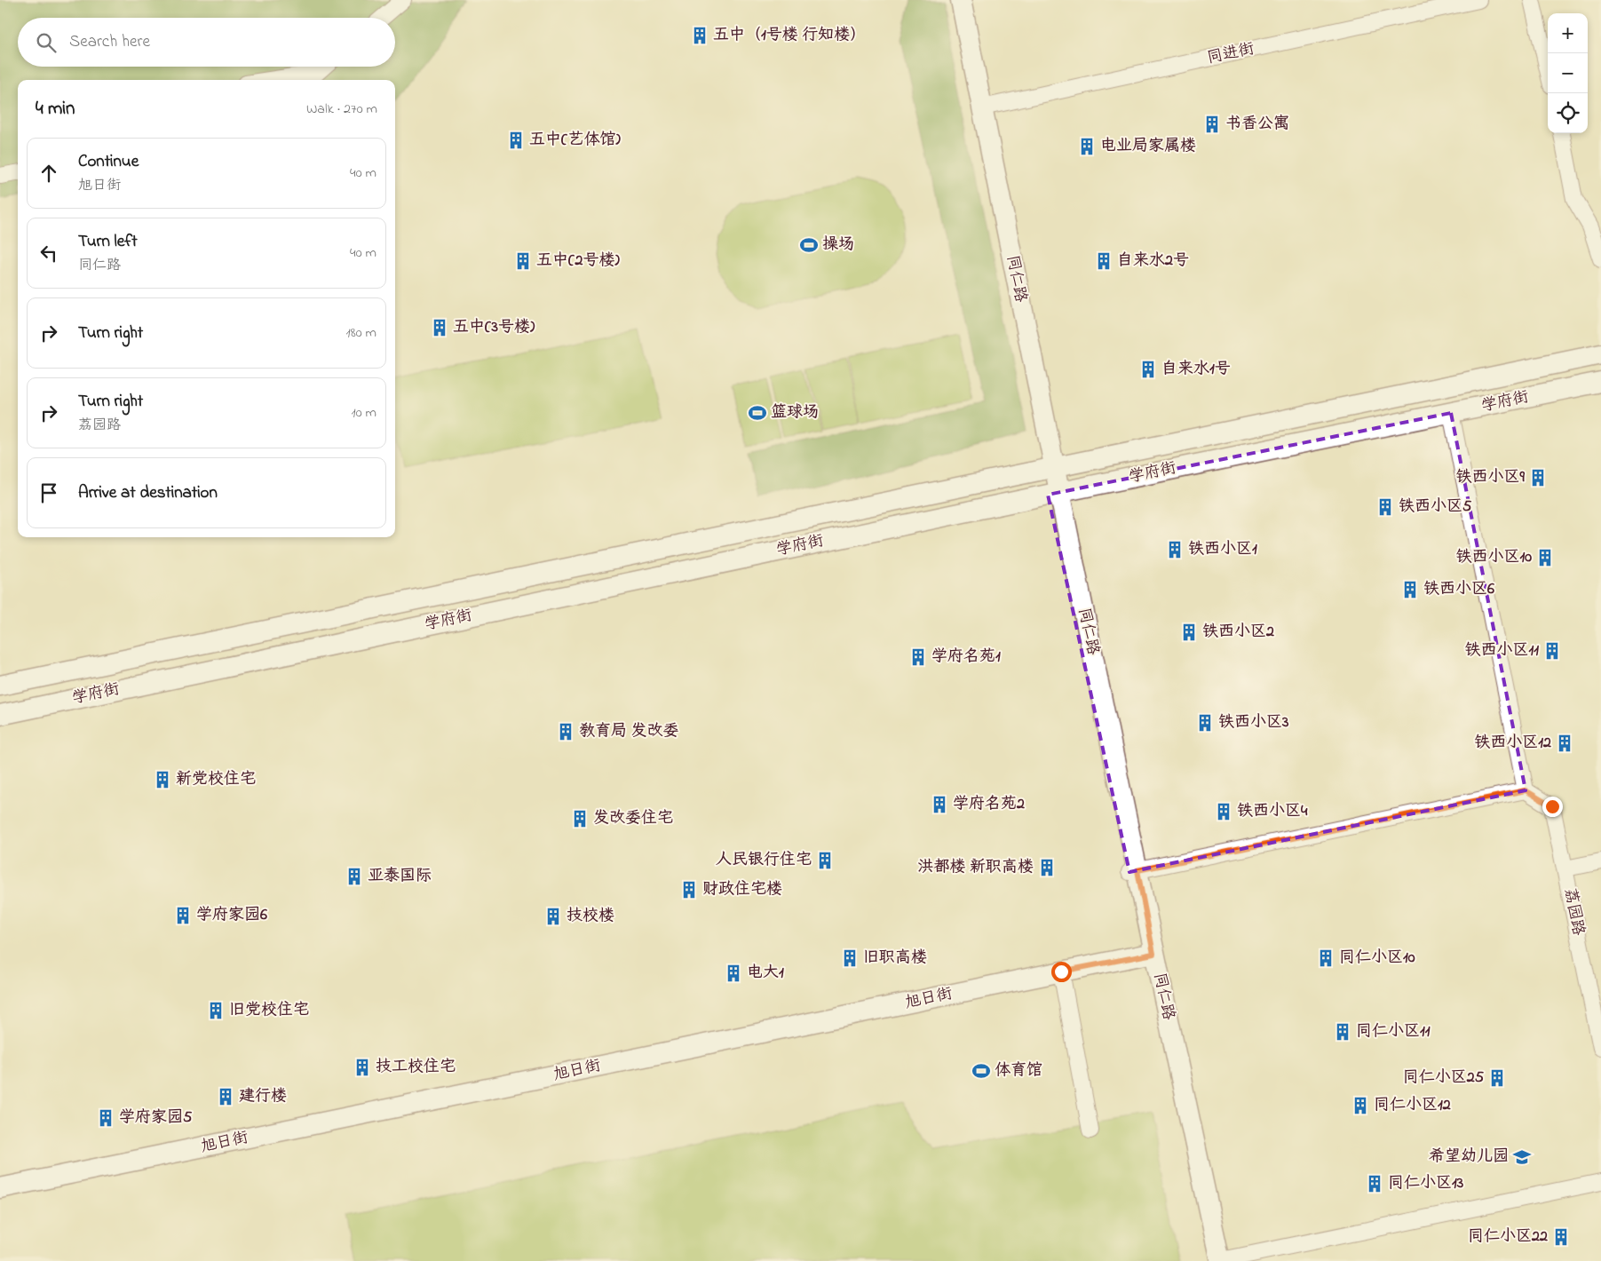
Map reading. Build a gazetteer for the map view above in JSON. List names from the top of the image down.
{
  "streets": {
    "main road": ["同仁路", "学府街", "旭日街"],
    "street": ["同进街", "荔园路"]
  },
  "crossings": [
    ["同进街", "同仁路"],
    ["同仁路", "学府街"],
    ["同仁路", "旭日街"]
  ],
  "places": {
    "building": [
      "五中（1号楼 行知楼）",
      "书香公寓",
      "五中(艺体馆)",
      "电业局家属楼",
      "五中(2号楼)",
      "自来水2号",
      "五中(3号楼)",
      "自来水1号",
      "铁西小区9",
      "铁西小区5",
      "铁西小区1",
      "铁西小区10",
      "铁西小区6",
      "铁西小区2",
      "铁西小区11",
      "学府名苑1",
      "铁西小区3",
      "教育局 发改委",
      "铁西小区12",
      "新党校住宅",
      "学府名苑2",
      "铁西小区4",
      "发改委住宅",
      "人民银行住宅",
      "洪都楼 新职高楼",
      "亚泰国际",
      "财政住宅楼",
      "学府家园6",
      "技校楼",
      "旧职高楼",
      "同仁小区10",
      "电大1",
      "旧党校住宅",
      "同仁小区11",
      "技工校住宅",
      "同仁小区25",
      "建行楼",
      "同仁小区12",
      "学府家园5",
      "同仁小区13",
      "同仁小区22"
    ],
    "sports": ["操场", "篮球场", "体育馆"],
    "school or university": ["希望幼儿园"]
  },
  "page": {
    "map_buttons": ["+", "−"],
    "search": "Search here",
    "heading": ["4 min", "Walk · 270 m"],
    "list": [
      ["Continue", "旭日街", "40 m"],
      ["Turn left", "同仁路", "40 m"],
      ["Turn right", "180 m"],
      ["Turn right", "荔园路", "10 m"],
      "Arrive at destination"
    ]
  }
}
